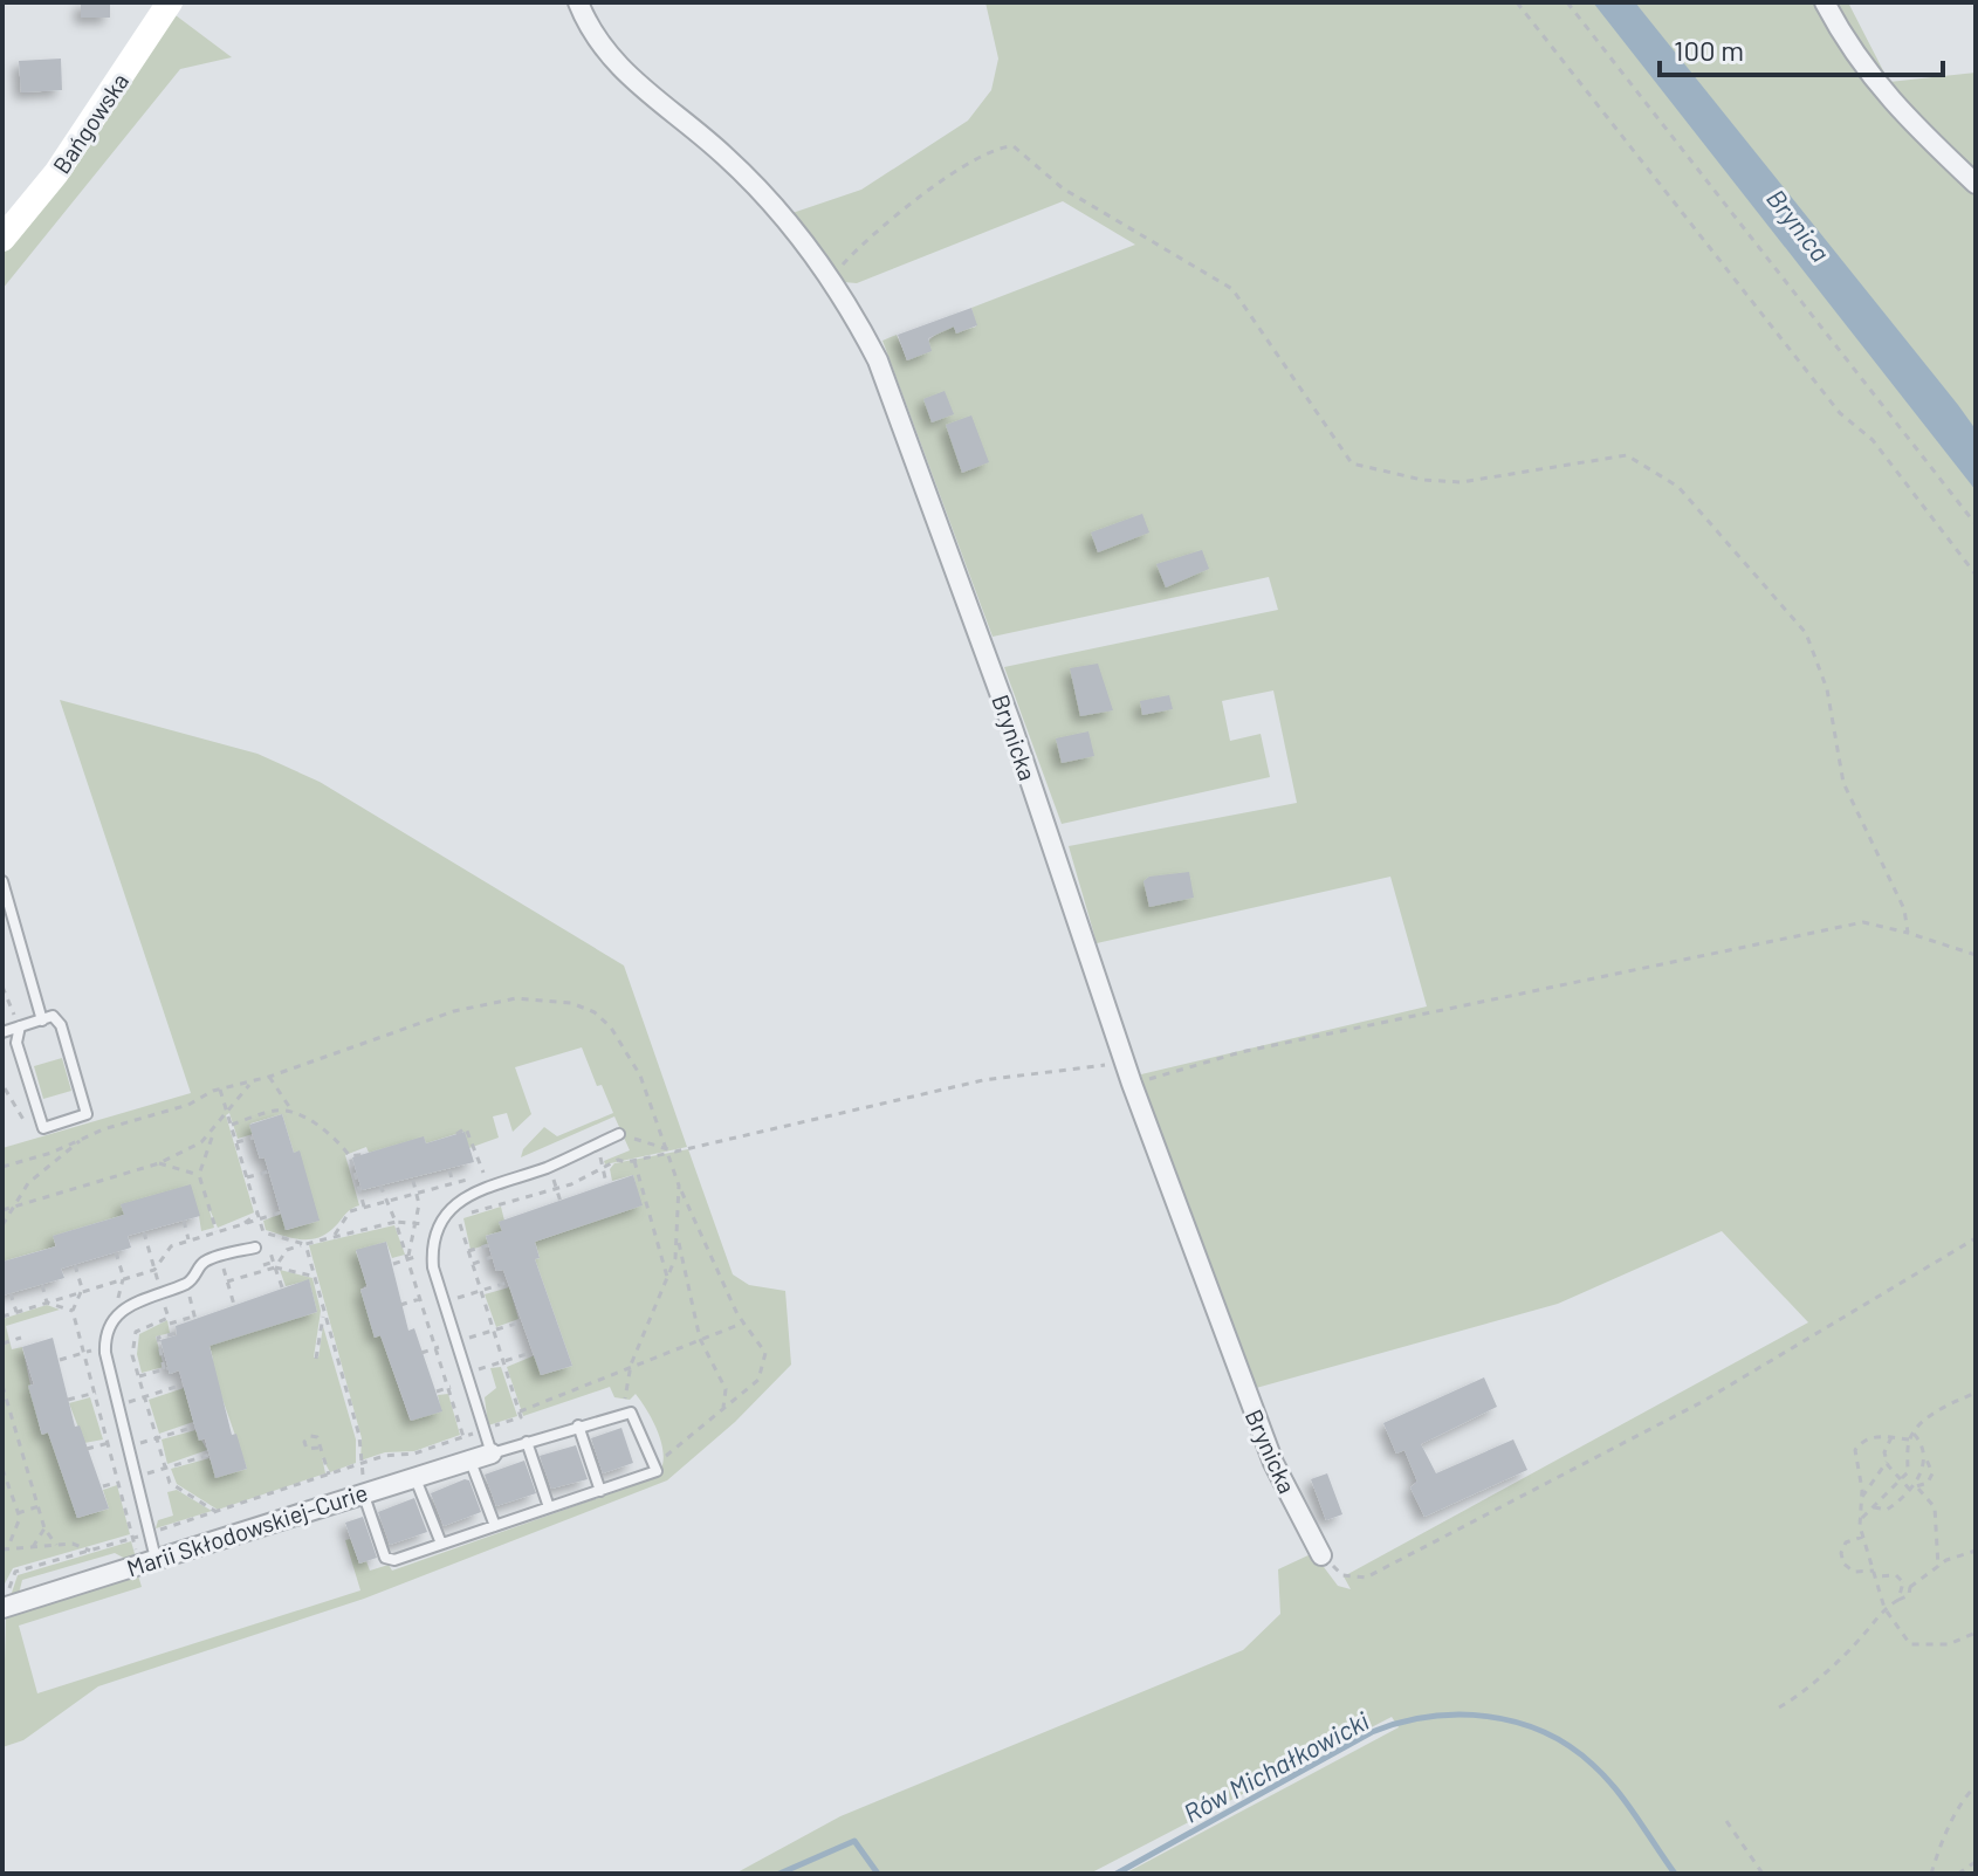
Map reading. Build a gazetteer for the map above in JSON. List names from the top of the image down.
{
  "streets": {
    "street": ["Bańgowska", "Brynicka", "Marii Skłodowskiej-Curie"]
  },
  "water": ["Brynica", "Rów Michałkowicki"],
  "scale_bar": "100 m"
}
